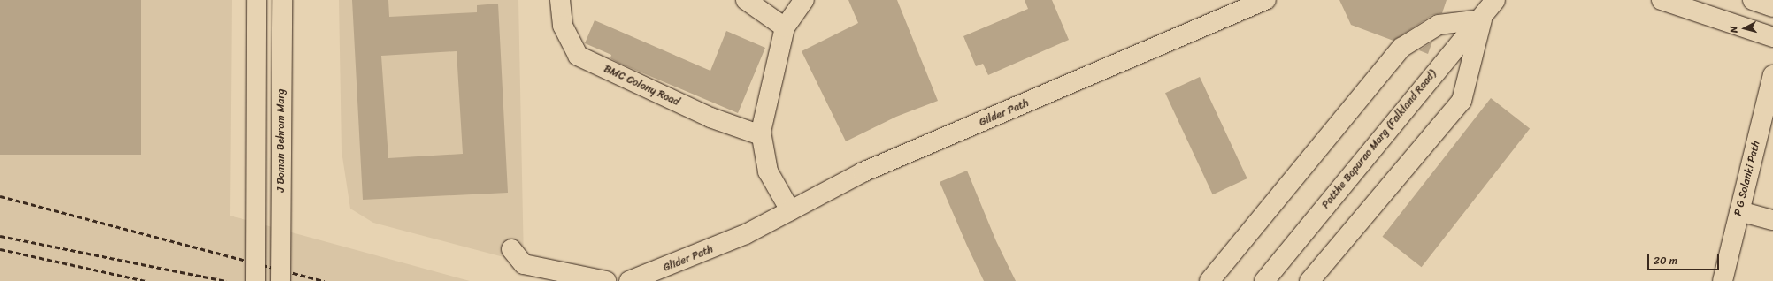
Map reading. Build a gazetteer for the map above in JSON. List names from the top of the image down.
{
  "streets": {
    "street": [
      "BMC Colony Road",
      "Gilder Path",
      "Patthe Bapurao Marg (Falkland Road)",
      "J Boman Behram Marg",
      "P G Solanki Path",
      "Glider Path"
    ]
  },
  "crossings": [
    ["Gilder Path", "Glider Path"]
  ],
  "scale_bar": "20 m",
  "north": "left"
}
